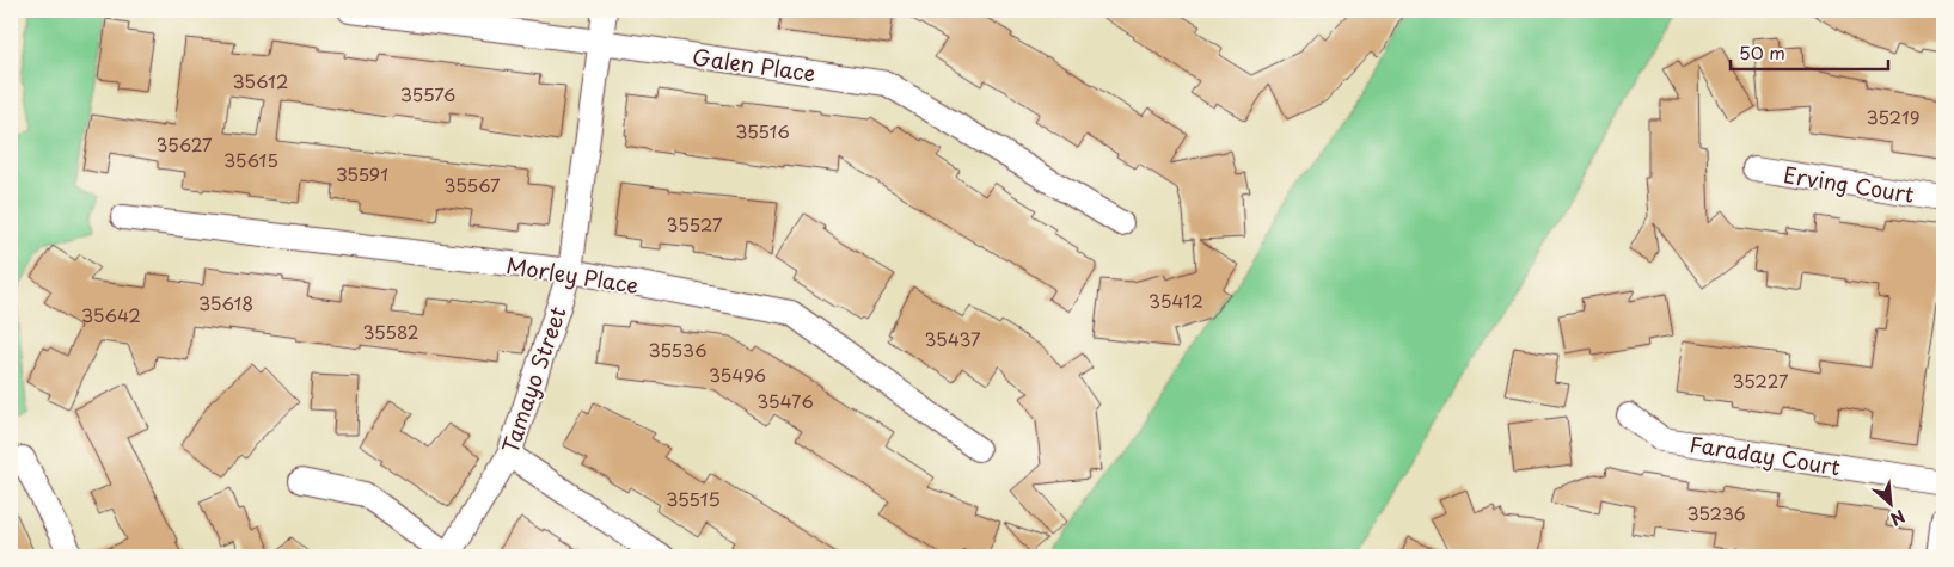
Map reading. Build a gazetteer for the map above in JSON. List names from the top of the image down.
{
  "streets": {
    "street": [
      "Galen Place",
      "Erving Court",
      "Morley Place",
      "Tamayo Street",
      "Faraday Court"
    ]
  },
  "crossings": [
    ["Galen Place", "Tamayo Street"],
    ["Morley Place", "Tamayo Street"]
  ],
  "house_numbers": [
    "35612",
    "35576",
    "35219",
    "35516",
    "35627",
    "35615",
    "35591",
    "35567",
    "35527",
    "35412",
    "35618",
    "35642",
    "35582",
    "35437",
    "35536",
    "35496",
    "35227",
    "35476",
    "35515",
    "35236"
  ],
  "scale_bar": "50 m",
  "north": "bottom right"
}
